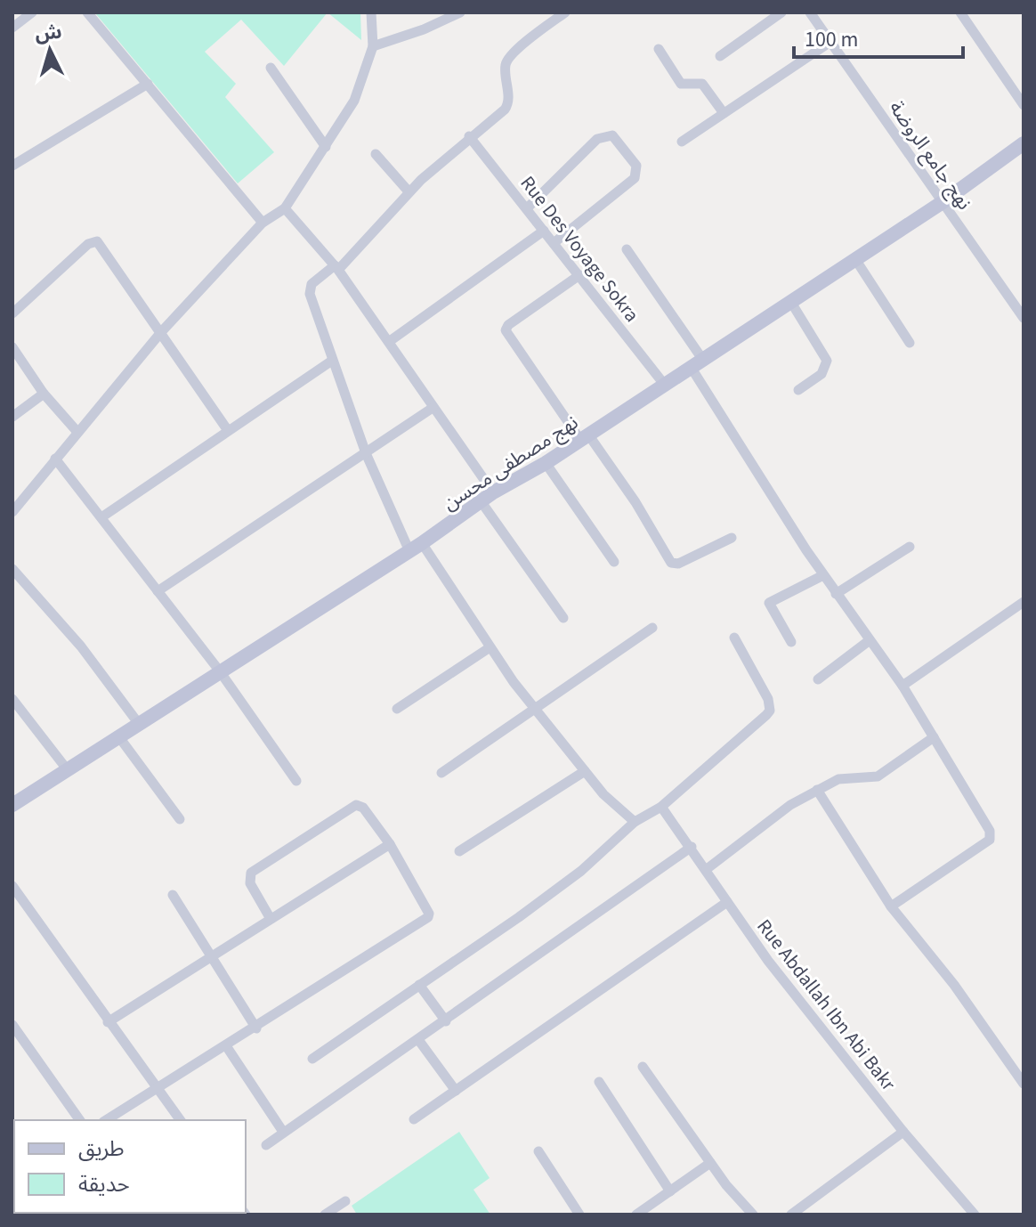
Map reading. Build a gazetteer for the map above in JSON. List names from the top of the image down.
{
  "streets": {
    "main road": ["نهج مصطفى محسن"],
    "street": ["نهج جامع الروضة", "Rue Des Voyage Sokra", "Rue Abdallah Ibn Abi Bakr"]
  },
  "crossings": [
    ["نهج جامع الروضة", "نهج مصطفى محسن"],
    ["Rue Des Voyage Sokra", "نهج مصطفى محسن"]
  ],
  "legend": ["طريق", "حديقة"],
  "scale_bar": "100 m",
  "north": "top"
}
